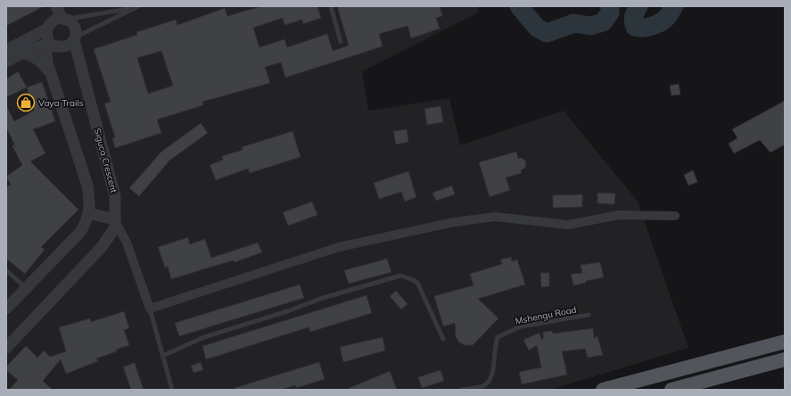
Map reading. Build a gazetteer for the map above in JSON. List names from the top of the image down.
{
  "streets": {
    "street": ["Siguca Crescent"],
    "lane": ["Mshengu Road"]
  },
  "places": {
    "shop": ["Vaya Trails"]
  }
}
